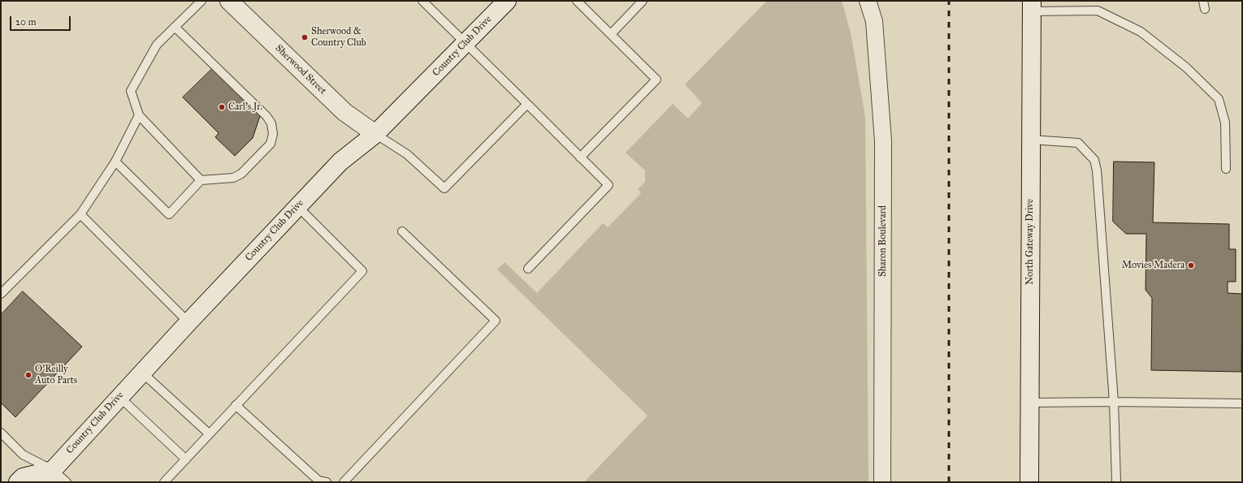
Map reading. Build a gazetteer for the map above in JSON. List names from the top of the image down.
{
  "streets": {
    "main road": ["Country Club Drive", "Sherwood Street", "North Gateway Drive"],
    "street": ["Sharon Boulevard"]
  },
  "crossings": [
    ["Country Club Drive", "Sherwood Street"]
  ],
  "places": [
    "Sherwood & Country Club",
    "Carl's Jr.",
    "Movies Madera",
    "O'Reilly Auto Parts"
  ],
  "scale_bar": "20 m"
}
